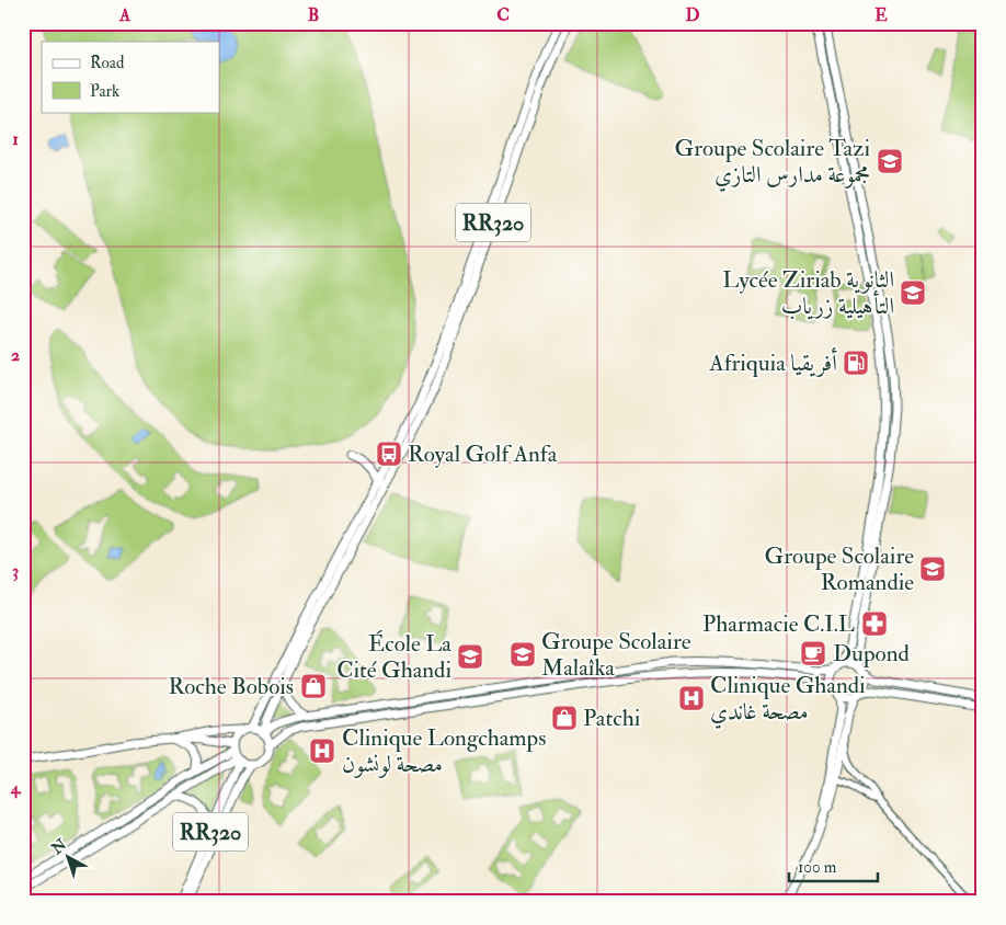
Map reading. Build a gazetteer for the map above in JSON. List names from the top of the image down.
{
  "streets": {
    "main road": ["RR320"]
  },
  "places": {
    "school or university": [
      "Groupe Scolaire Tazi مجموعة مدارس التازي",
      "Lycée Ziriab الثانوية التأهيلية زرياب",
      "Groupe Scolaire Romandie",
      "Groupe Scolaire Malaîka",
      "École La Cité Ghandi"
    ],
    "fuel station": ["Afriquia أفريقيا"],
    "bus stop": ["Royal Golf Anfa"],
    "pharmacy": ["Pharmacie C.I.L"],
    "cafe": ["Dupond"],
    "shop": ["Roche Bobois", "Patchi"],
    "hospital": ["Clinique Ghandi مصحة غاندي", "Clinique Longchamps مصحة لونشون"]
  },
  "legend": ["Road", "Park"],
  "scale_bar": "100 m",
  "north": "top left",
  "grid": {
    "columns": [
      "A",
      "B",
      "C",
      "D",
      "E"
    ],
    "rows": [
      "1",
      "2",
      "3",
      "4"
    ]
  }
}
